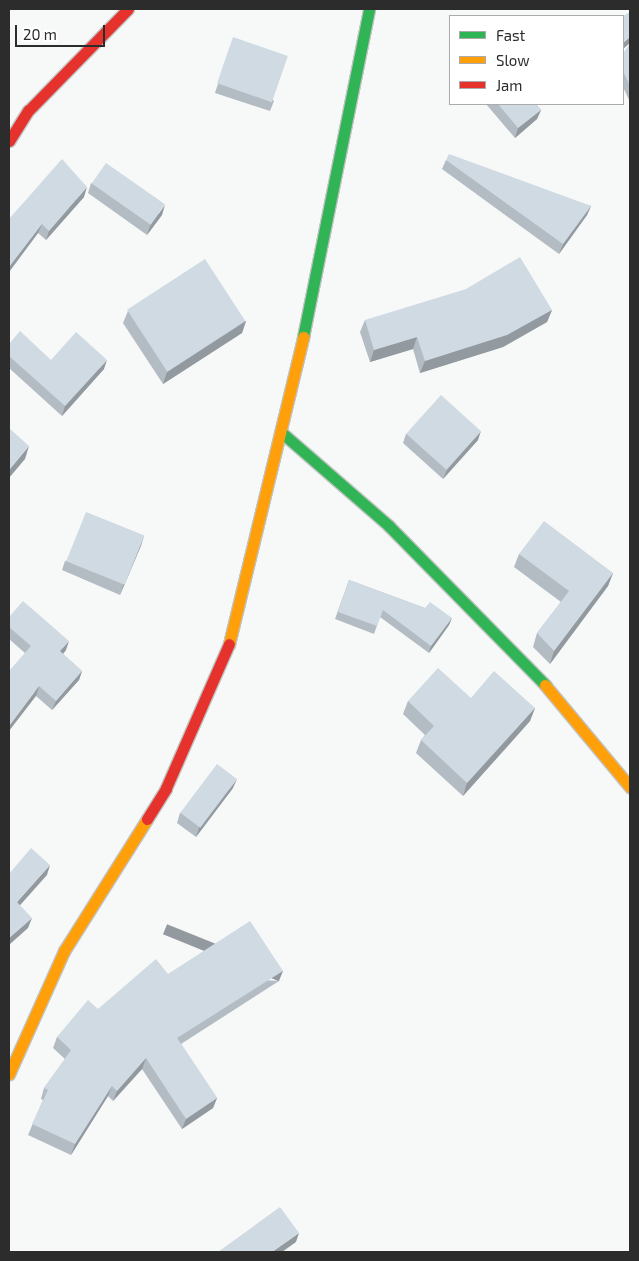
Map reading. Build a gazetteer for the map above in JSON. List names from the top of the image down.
{
  "legend": ["Fast", "Slow", "Jam"],
  "scale_bar": "20 m"
}
